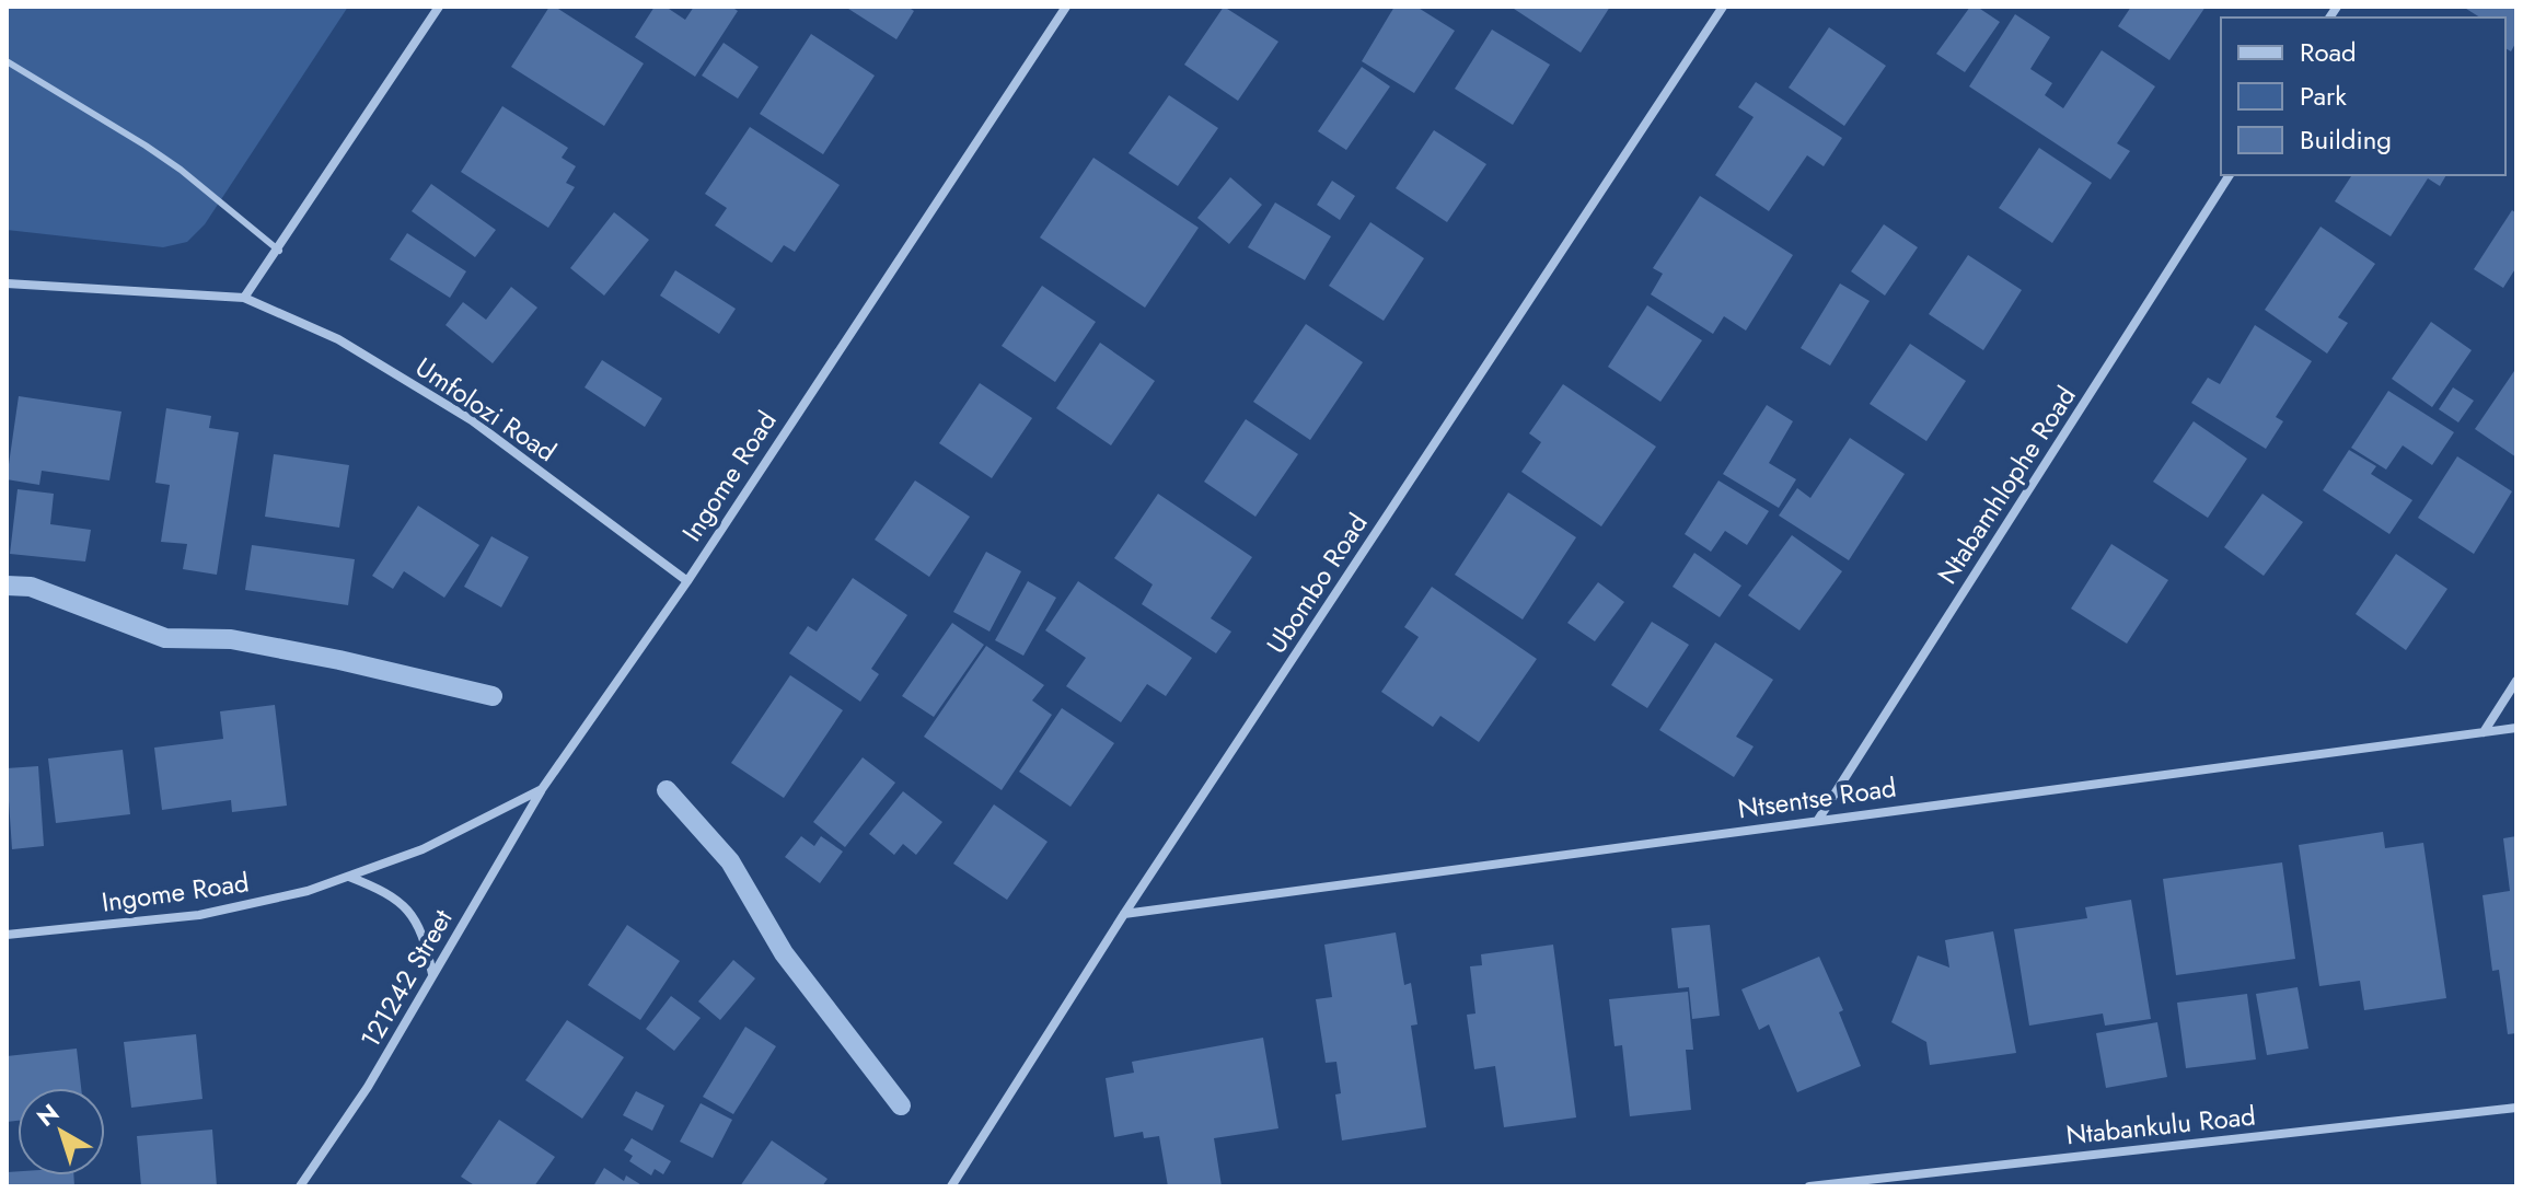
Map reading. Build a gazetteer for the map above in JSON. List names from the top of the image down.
{
  "streets": {
    "street": [
      "Umfolozi Road",
      "Ingome Road",
      "Ntabamhlophe Road",
      "Ubombo Road",
      "Ntsentse Road",
      "121242 Street",
      "Ntabankulu Road"
    ]
  },
  "crossings": [
    ["Umfolozi Road", "Ingome Road"],
    ["Ingome Road", "121242 Street"],
    ["Ntabamhlophe Road", "Ntsentse Road"],
    ["Ubombo Road", "Ntsentse Road"]
  ],
  "legend": ["Road", "Park", "Building"],
  "north": "top left"
}
